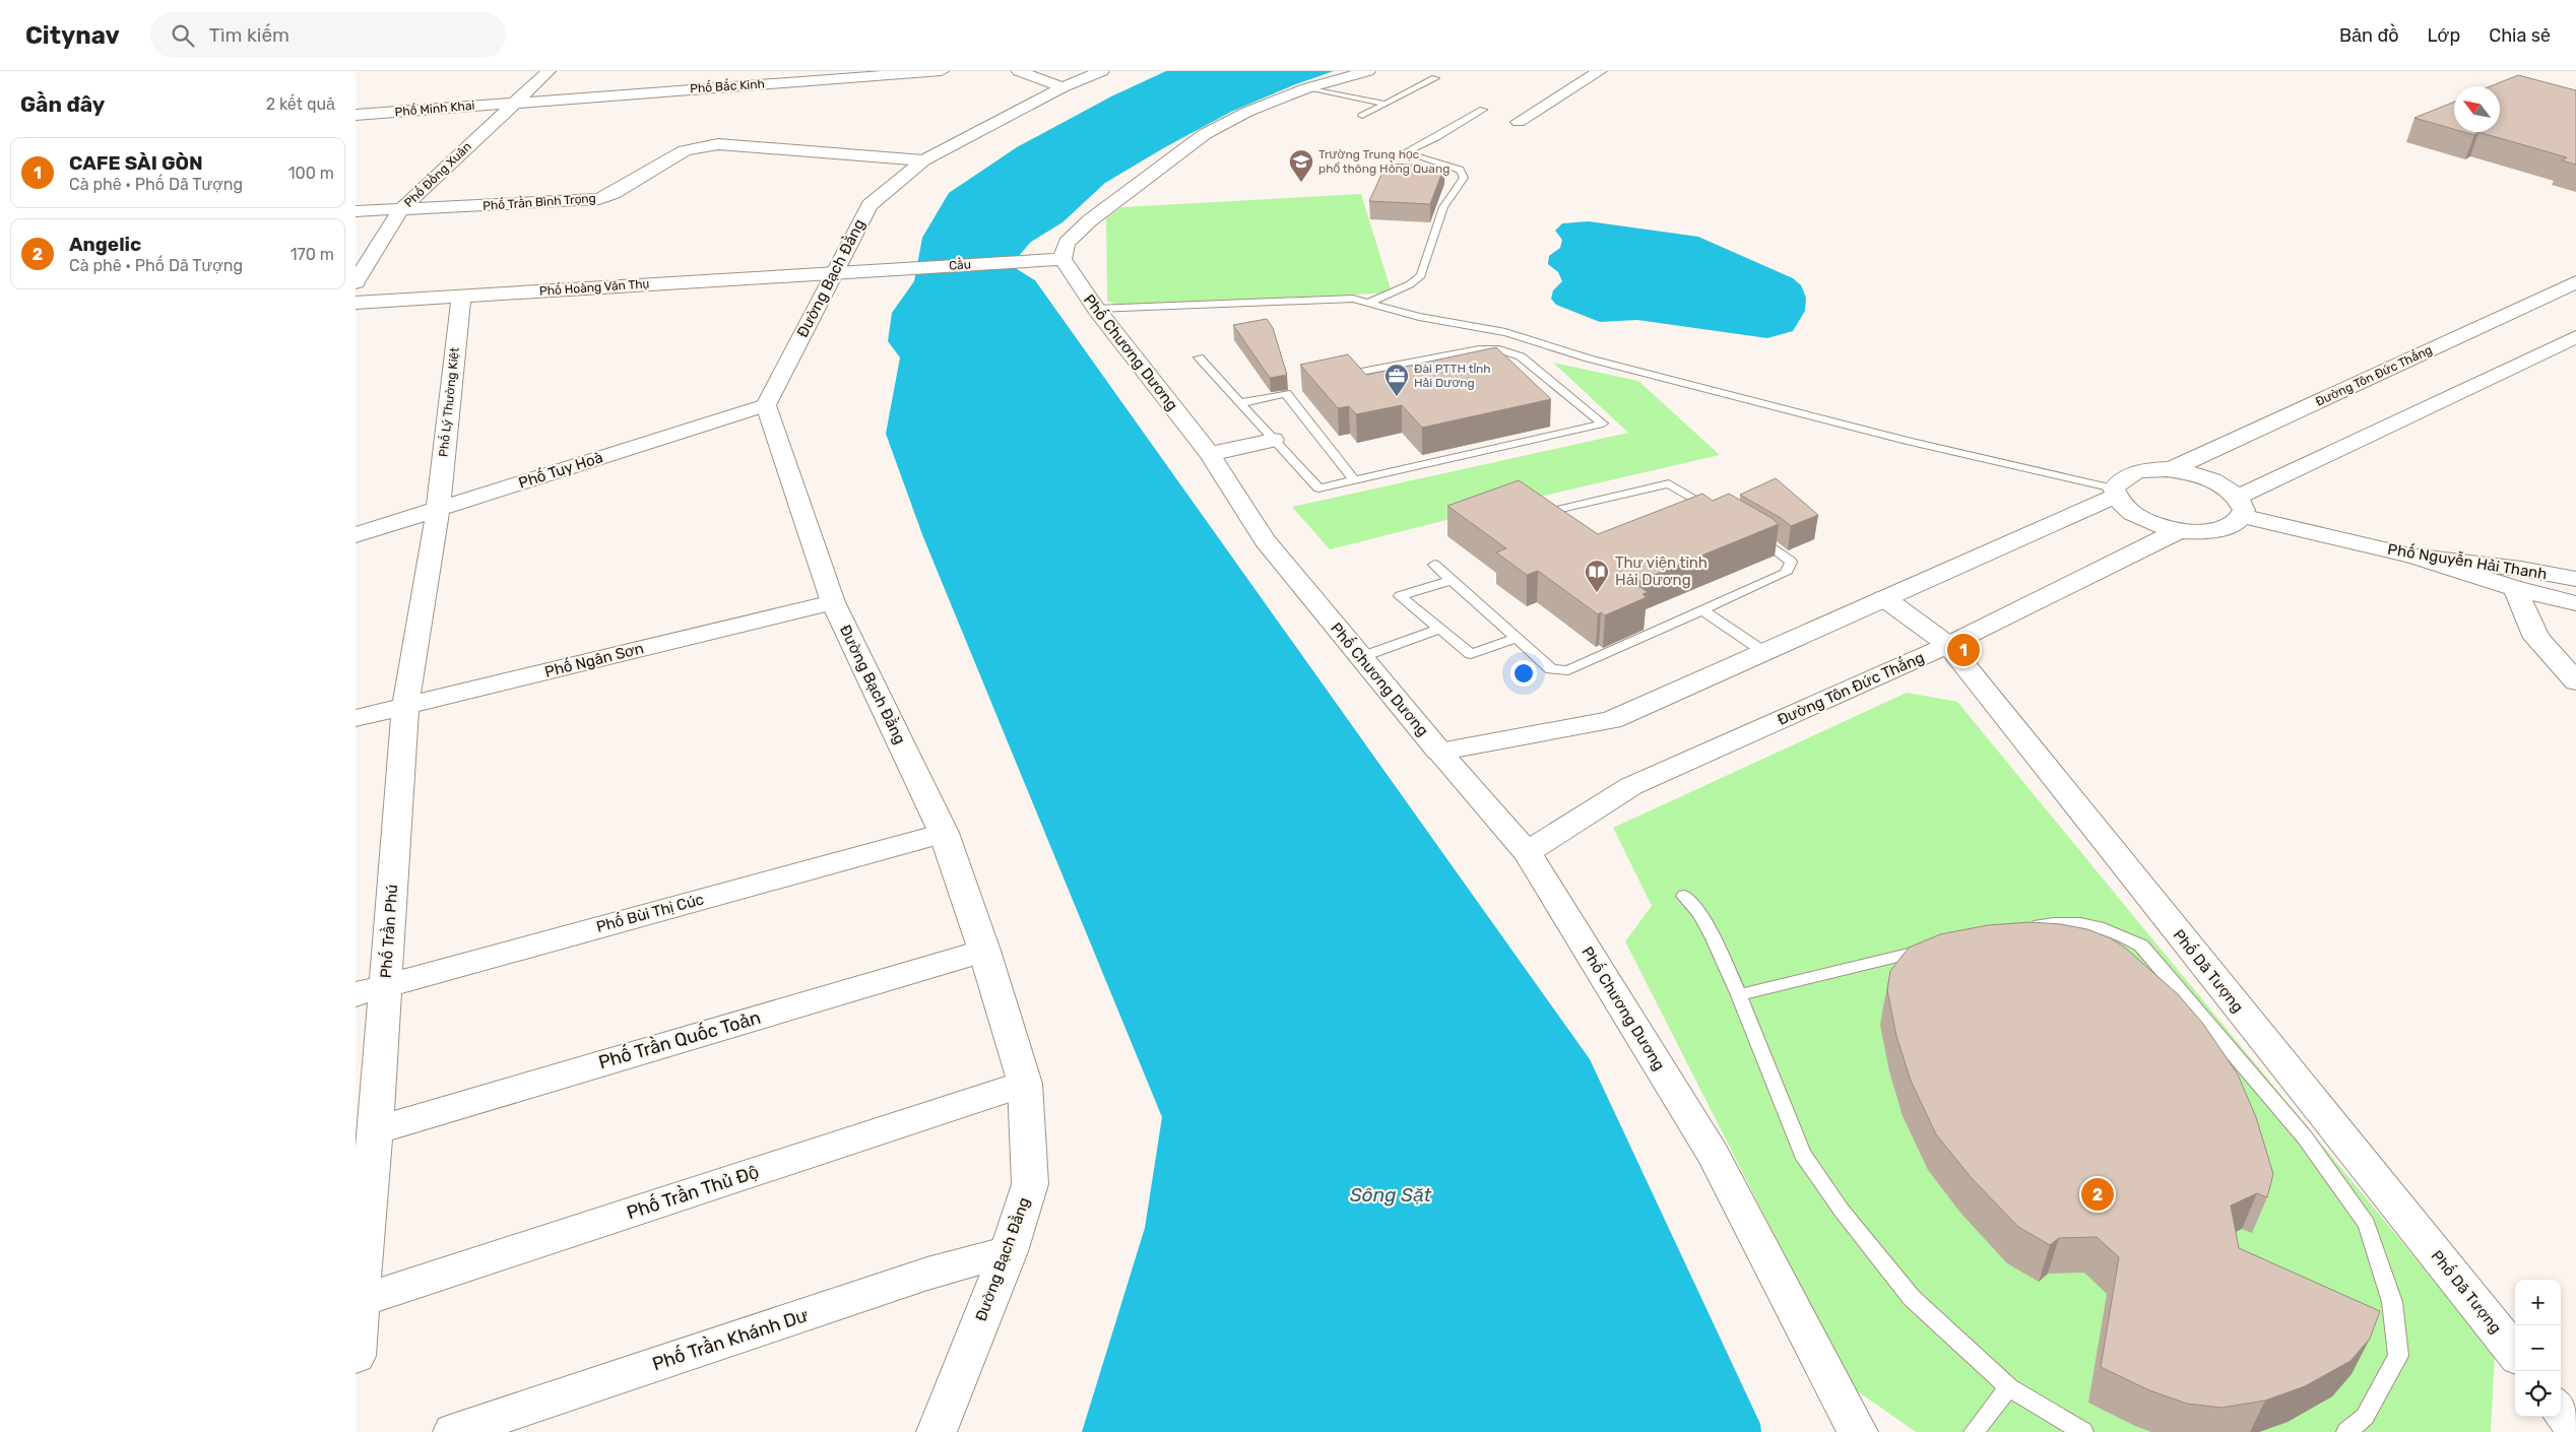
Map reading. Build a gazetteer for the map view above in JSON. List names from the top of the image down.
{
  "streets": {
    "street": [
      "Phố Bắc Kinh",
      "Phố Minh Khai",
      "Phố Đồng Xuân",
      "Phố Trần Bình Trọng",
      "Cầu",
      "Đường Bạch Đằng",
      "Phố Hoàng Văn Thụ",
      "Phố Chương Dương",
      "Đường Tôn Đức Thắng",
      "Phố Lý Thường Kiệt",
      "Phố Tuy Hoà",
      "Phố Nguyễn Hải Thanh",
      "Phố Ngân Sơn",
      "Phố Bùi Thị Cúc",
      "Phố Trần Phú",
      "Phố Dã Tượng",
      "Phố Trần Quốc Toản",
      "Phố Trần Thủ Độ",
      "Phố Trần Khánh Dư"
    ]
  },
  "crossings": [
    ["Phố Bắc Kinh", "Phố Minh Khai"],
    ["Phố Bắc Kinh", "Phố Đồng Xuân"],
    ["Phố Minh Khai", "Phố Đồng Xuân"],
    ["Phố Đồng Xuân", "Phố Trần Bình Trọng"],
    ["Phố Trần Bình Trọng", "Đường Bạch Đằng"],
    ["Cầu", "Đường Bạch Đằng"],
    ["Cầu", "Phố Hoàng Văn Thụ"],
    ["Cầu", "Phố Chương Dương"],
    ["Đường Bạch Đằng", "Phố Hoàng Văn Thụ"],
    ["Đường Bạch Đằng", "Phố Tuy Hoà"],
    ["Đường Bạch Đằng", "Phố Ngân Sơn"],
    ["Đường Bạch Đằng", "Phố Bùi Thị Cúc"],
    ["Đường Bạch Đằng", "Phố Trần Quốc Toản"],
    ["Đường Bạch Đằng", "Phố Trần Thủ Độ"],
    ["Đường Bạch Đằng", "Phố Trần Khánh Dư"],
    ["Phố Hoàng Văn Thụ", "Phố Lý Thường Kiệt"],
    ["Phố Chương Dương", "Đường Tôn Đức Thắng"],
    ["Đường Tôn Đức Thắng", "Phố Dã Tượng"],
    ["Phố Lý Thường Kiệt", "Phố Tuy Hoà"],
    ["Phố Lý Thường Kiệt", "Phố Trần Phú"],
    ["Phố Tuy Hoà", "Phố Trần Phú"],
    ["Phố Ngân Sơn", "Phố Trần Phú"],
    ["Phố Bùi Thị Cúc", "Phố Trần Phú"],
    ["Phố Trần Phú", "Phố Trần Quốc Toản"],
    ["Phố Trần Phú", "Phố Trần Thủ Độ"]
  ],
  "water": ["Sông Sặt"],
  "places": {
    "school or university": ["Trường Trung học phổ thông Hồng Quang"],
    "office": ["Đài PTTH tỉnh Hải Dương"],
    "library": ["Thư viện tỉnh Hải Dương"]
  },
  "north": "top left",
  "page": {
    "header": "Citynav",
    "search": "Tìm kiếm",
    "nav": ["Bản đồ", "Lớp", "Chia sẻ"],
    "heading": ["Gần đây", "2 kết quả"],
    "list": [
      {
        "mark": "1",
        "name": "CAFE SÀI GÒN",
        "note": "Cà phê · Phố Dã Tượng",
        "value": "100 m"
      },
      {
        "mark": "2",
        "name": "Angelic",
        "note": "Cà phê · Phố Dã Tượng",
        "value": "170 m"
      }
    ],
    "pins": ["1", "2"],
    "map_buttons": ["+", "−"]
  }
}
